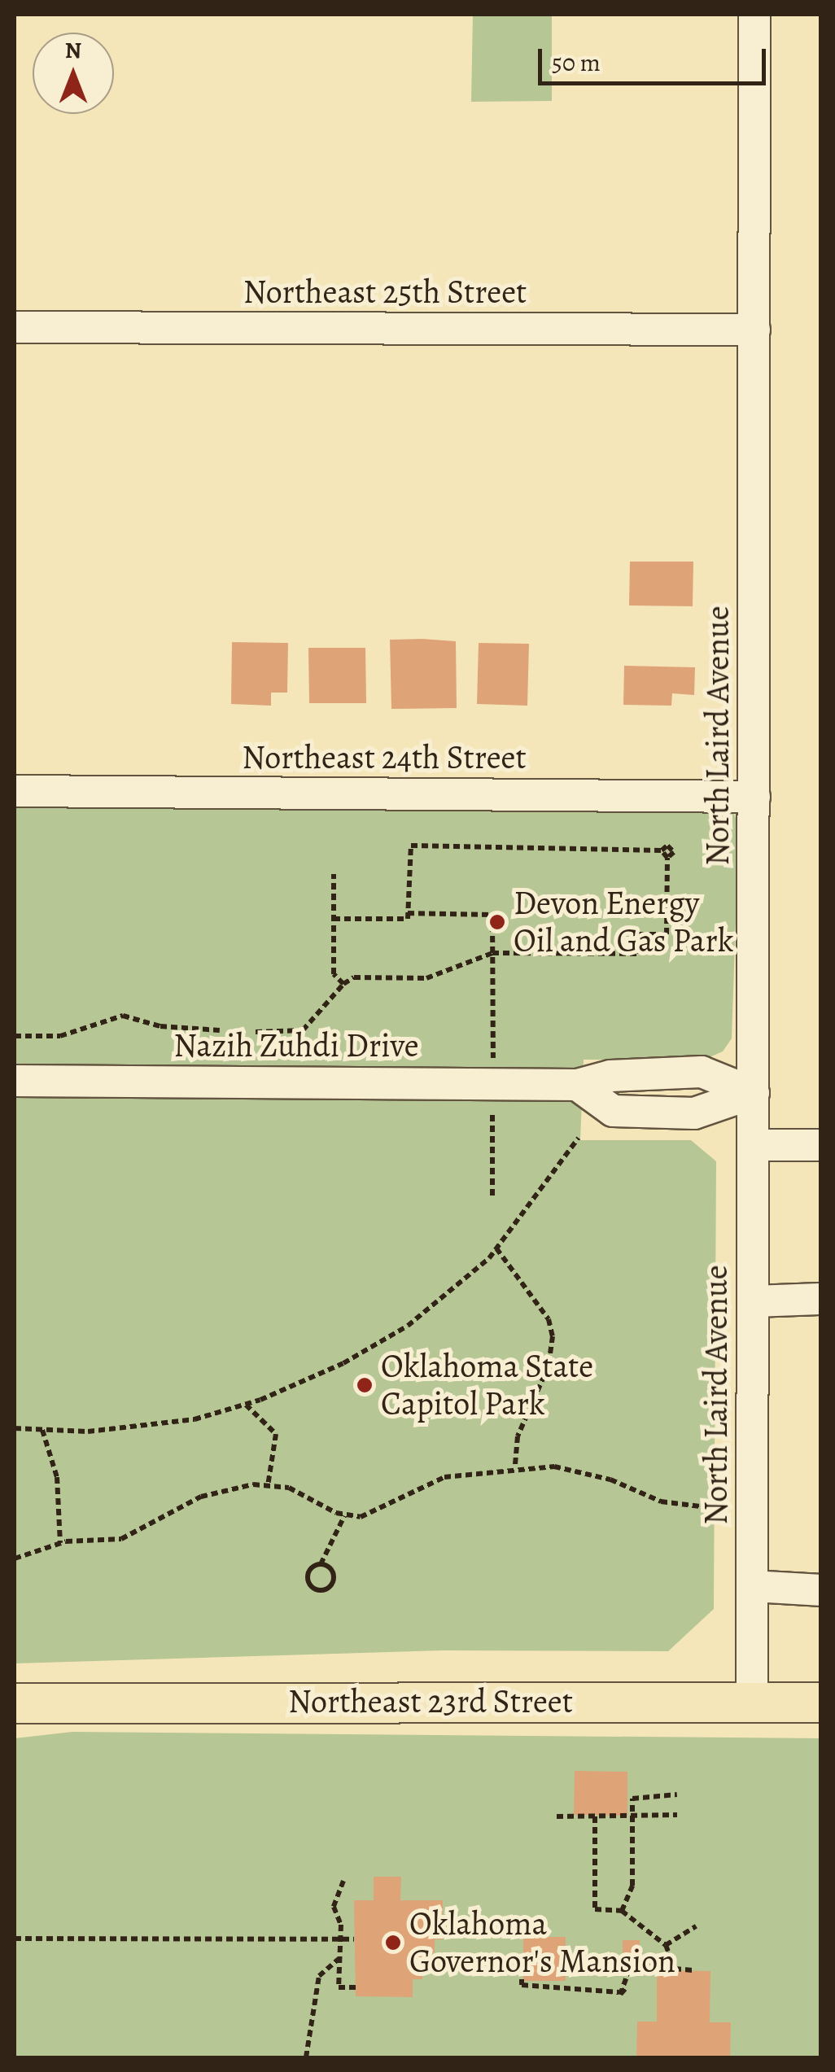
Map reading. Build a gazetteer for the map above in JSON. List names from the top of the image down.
{
  "streets": {
    "main road": ["Northeast 23rd Street"],
    "street": [
      "Northeast 25th Street",
      "North Laird Avenue",
      "Northeast 24th Street",
      "Nazih Zuhdi Drive"
    ]
  },
  "crossings": [
    ["Northeast 25th Street", "North Laird Avenue"],
    ["North Laird Avenue", "Northeast 24th Street"],
    ["North Laird Avenue", "Nazih Zuhdi Drive"],
    ["North Laird Avenue", "Northeast 23rd Street"]
  ],
  "places": ["Devon Energy Oil and Gas Park", "Oklahoma State Capitol Park", "Oklahoma Governor's Mansion"],
  "scale_bar": "50 m",
  "north": "top"
}
